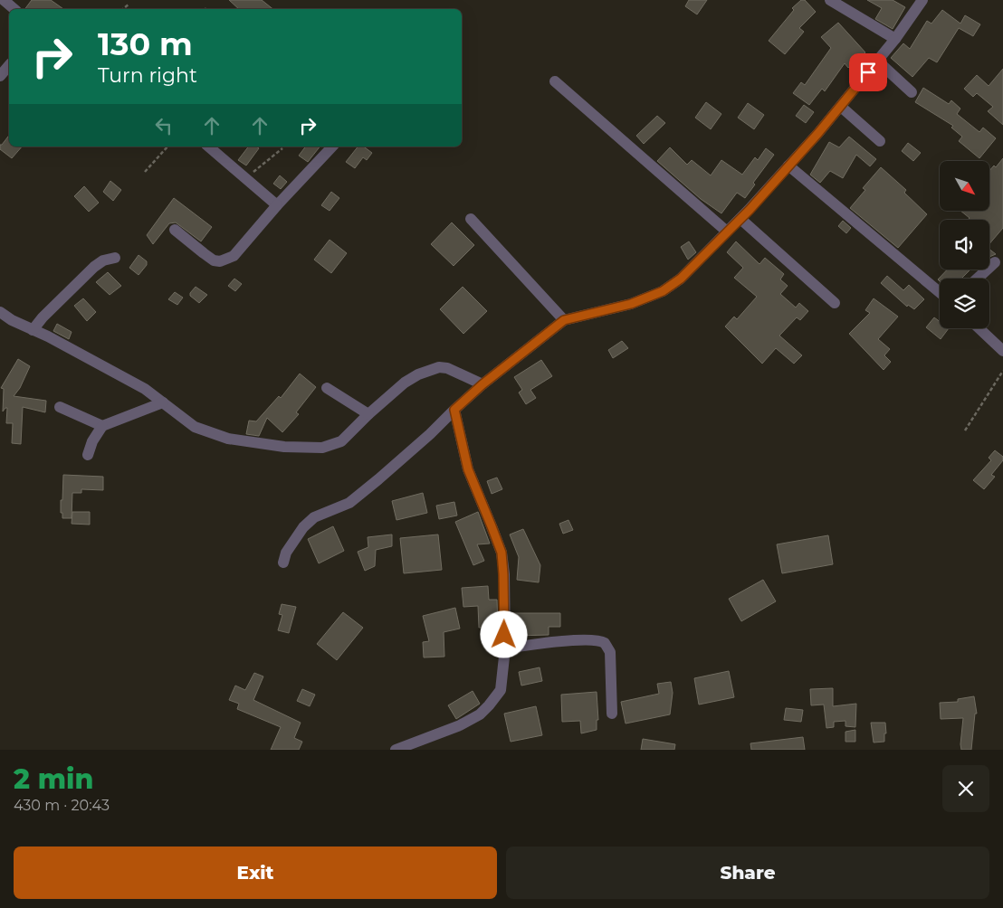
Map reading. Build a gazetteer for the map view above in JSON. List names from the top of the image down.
{
  "north": "bottom right",
  "page": {
    "turn": ["130 m", "Turn right"],
    "heading": ["2 min", "430 m · 20:43"],
    "buttons": ["Exit", "Share"]
  }
}
